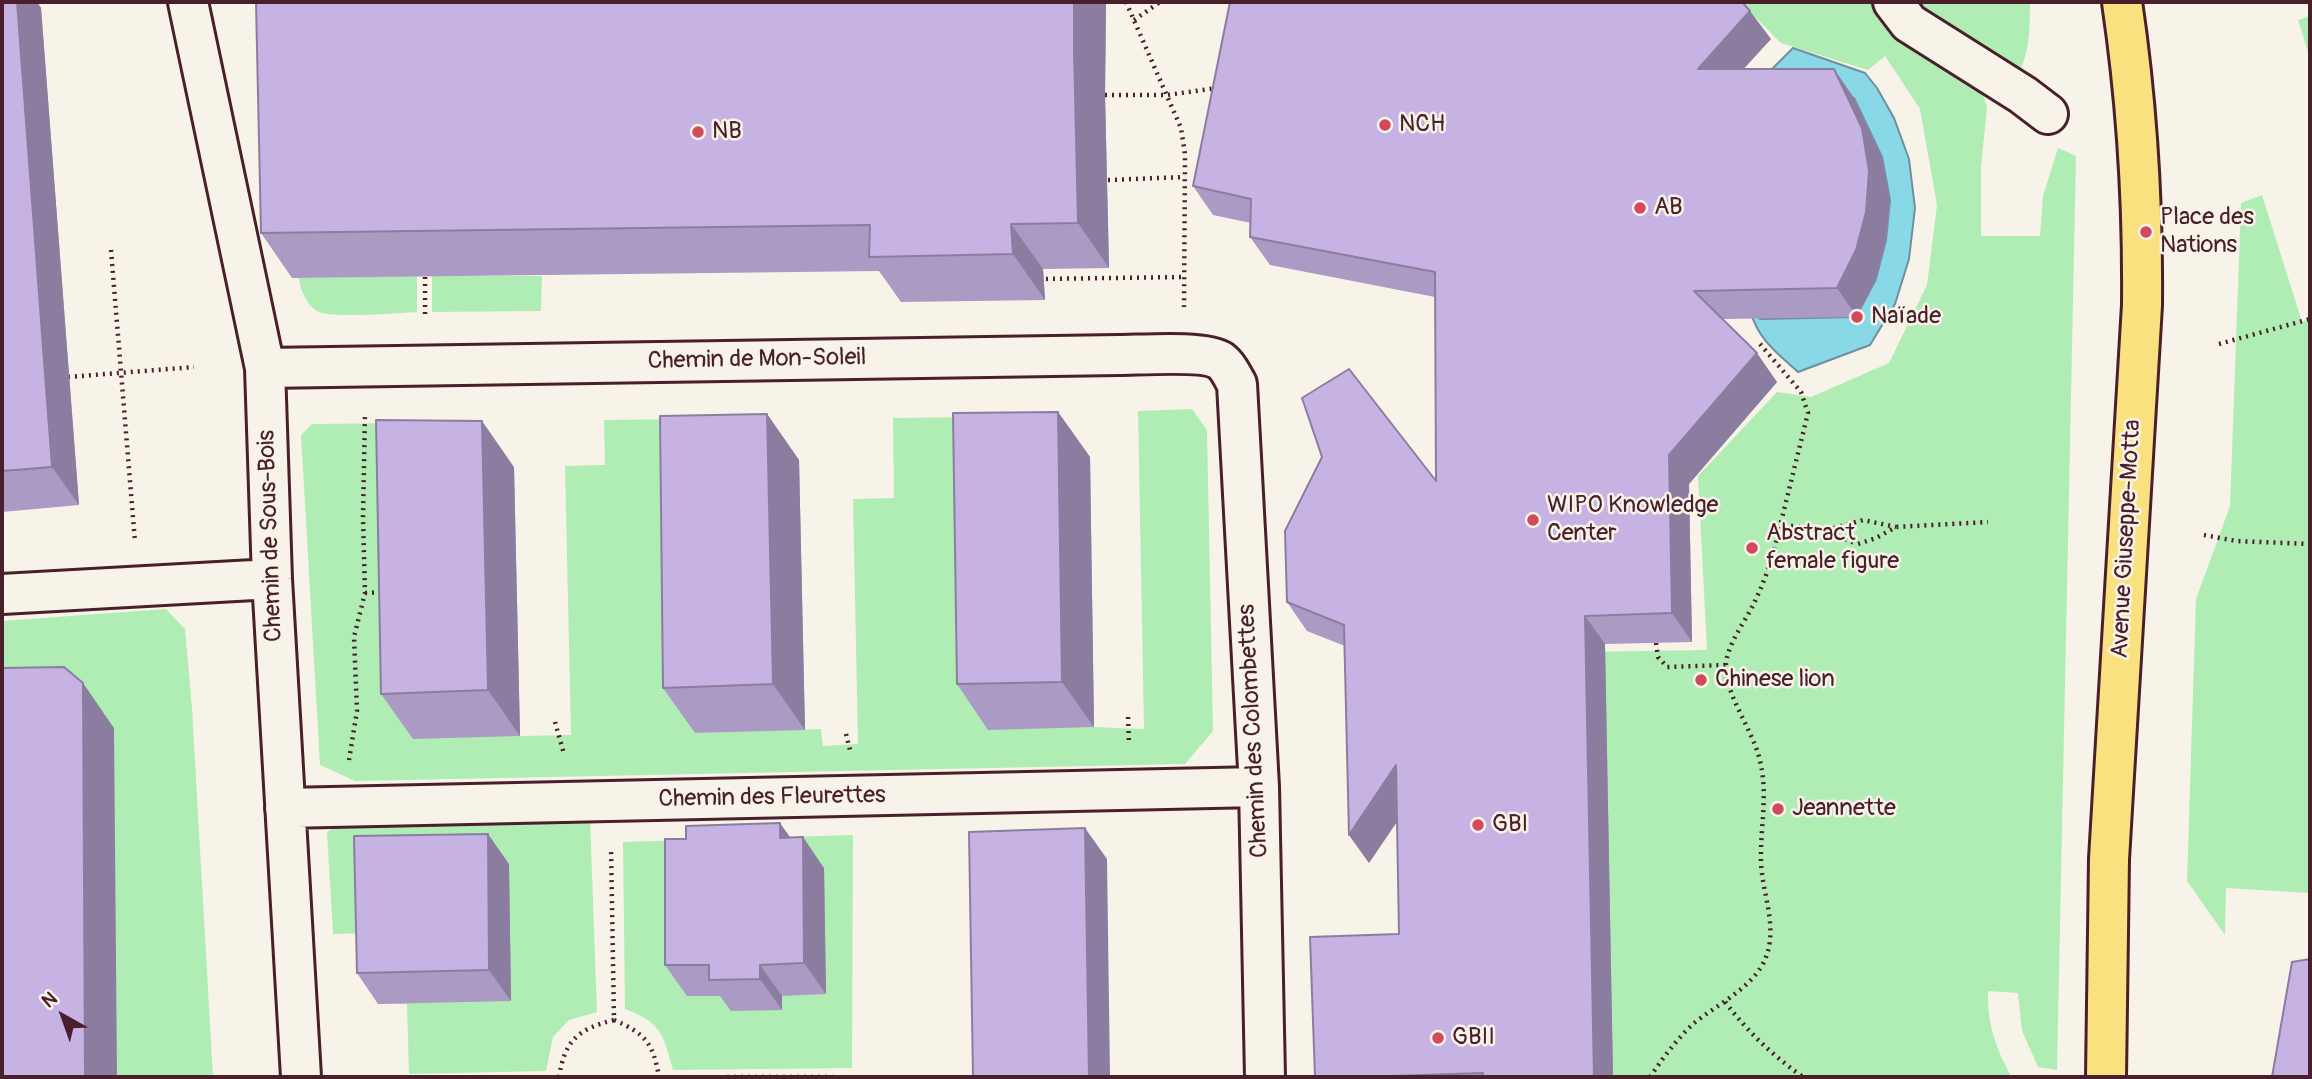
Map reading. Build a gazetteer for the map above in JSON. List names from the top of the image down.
{
  "streets": {
    "main road": ["Avenue Giuseppe-Motta"],
    "street": [
      "Chemin de Mon-Soleil",
      "Chemin de Sous-Bois",
      "Chemin des Colombettes",
      "Chemin des Fleurettes"
    ]
  },
  "crossings": [
    ["Chemin de Mon-Soleil", "Chemin de Sous-Bois"],
    ["Chemin de Mon-Soleil", "Chemin des Colombettes"],
    ["Chemin de Sous-Bois", "Chemin des Fleurettes"],
    ["Chemin des Colombettes", "Chemin des Fleurettes"]
  ],
  "places": [
    "NCH",
    "NB",
    "AB",
    "Place des Nations",
    "Naïade",
    "WIPO Knowledge Center",
    "Abstract female figure",
    "Chinese lion",
    "Jeannette",
    "GBI",
    "GBII"
  ],
  "north": "top left"
}
